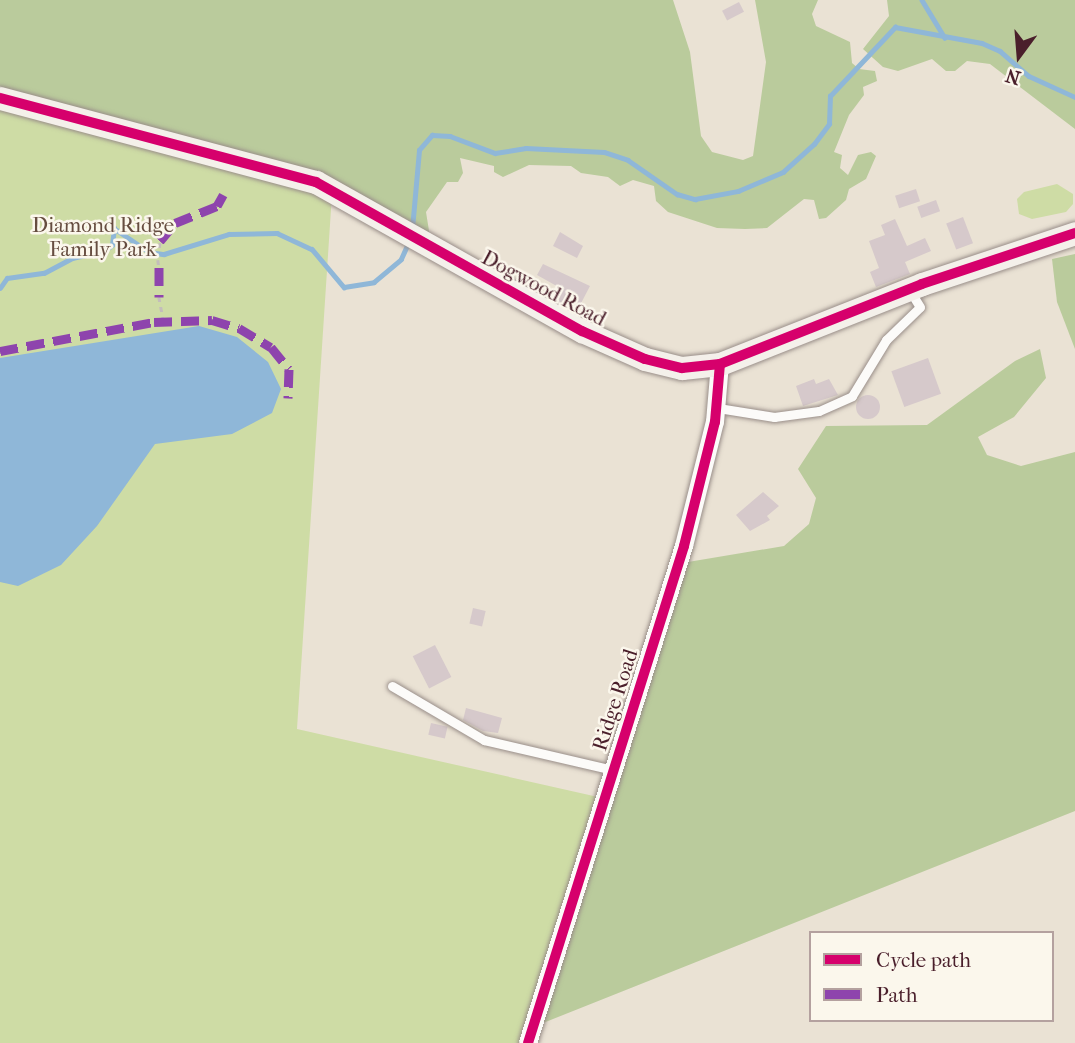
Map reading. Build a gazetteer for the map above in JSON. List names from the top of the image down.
{
  "streets": {
    "street": ["Dogwood Road", "Ridge Road"]
  },
  "crossings": [
    ["Dogwood Road", "Ridge Road"]
  ],
  "parks": ["Diamond Ridge Family Park"],
  "legend": ["Cycle path", "Path"],
  "north": "bottom"
}
